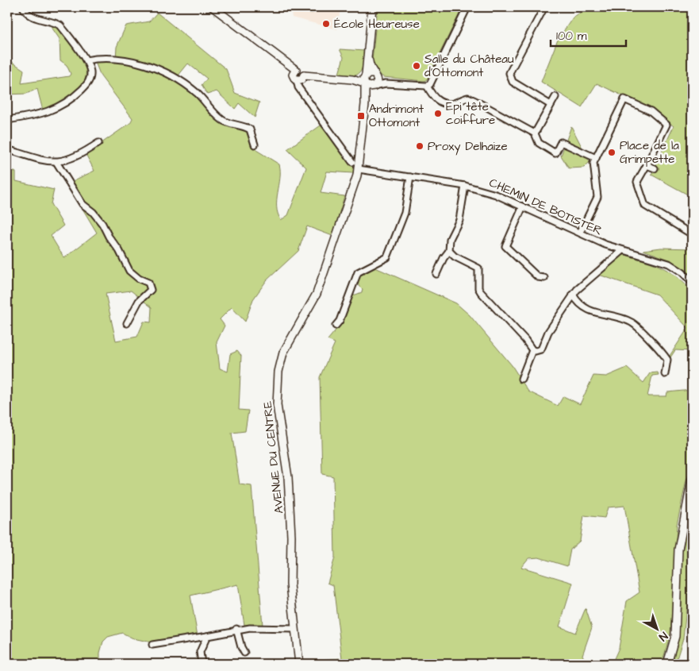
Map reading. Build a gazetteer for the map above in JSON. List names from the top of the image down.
{
  "streets": {
    "street": ["CHEMIN DE BOTISTER", "AVENUE DU CENTRE"]
  },
  "crossings": [
    ["CHEMIN DE BOTISTER", "AVENUE DU CENTRE"]
  ],
  "places": {
    "other": [
      "École Heureuse",
      "Salle du Château d'Ottomont",
      "Epi tête coiffure",
      "Proxy Delhaize",
      "Place de la Grimpette"
    ],
    "transit": ["Andrimont Ottomont"]
  },
  "scale_bar": "100 m",
  "north": "bottom right"
}
